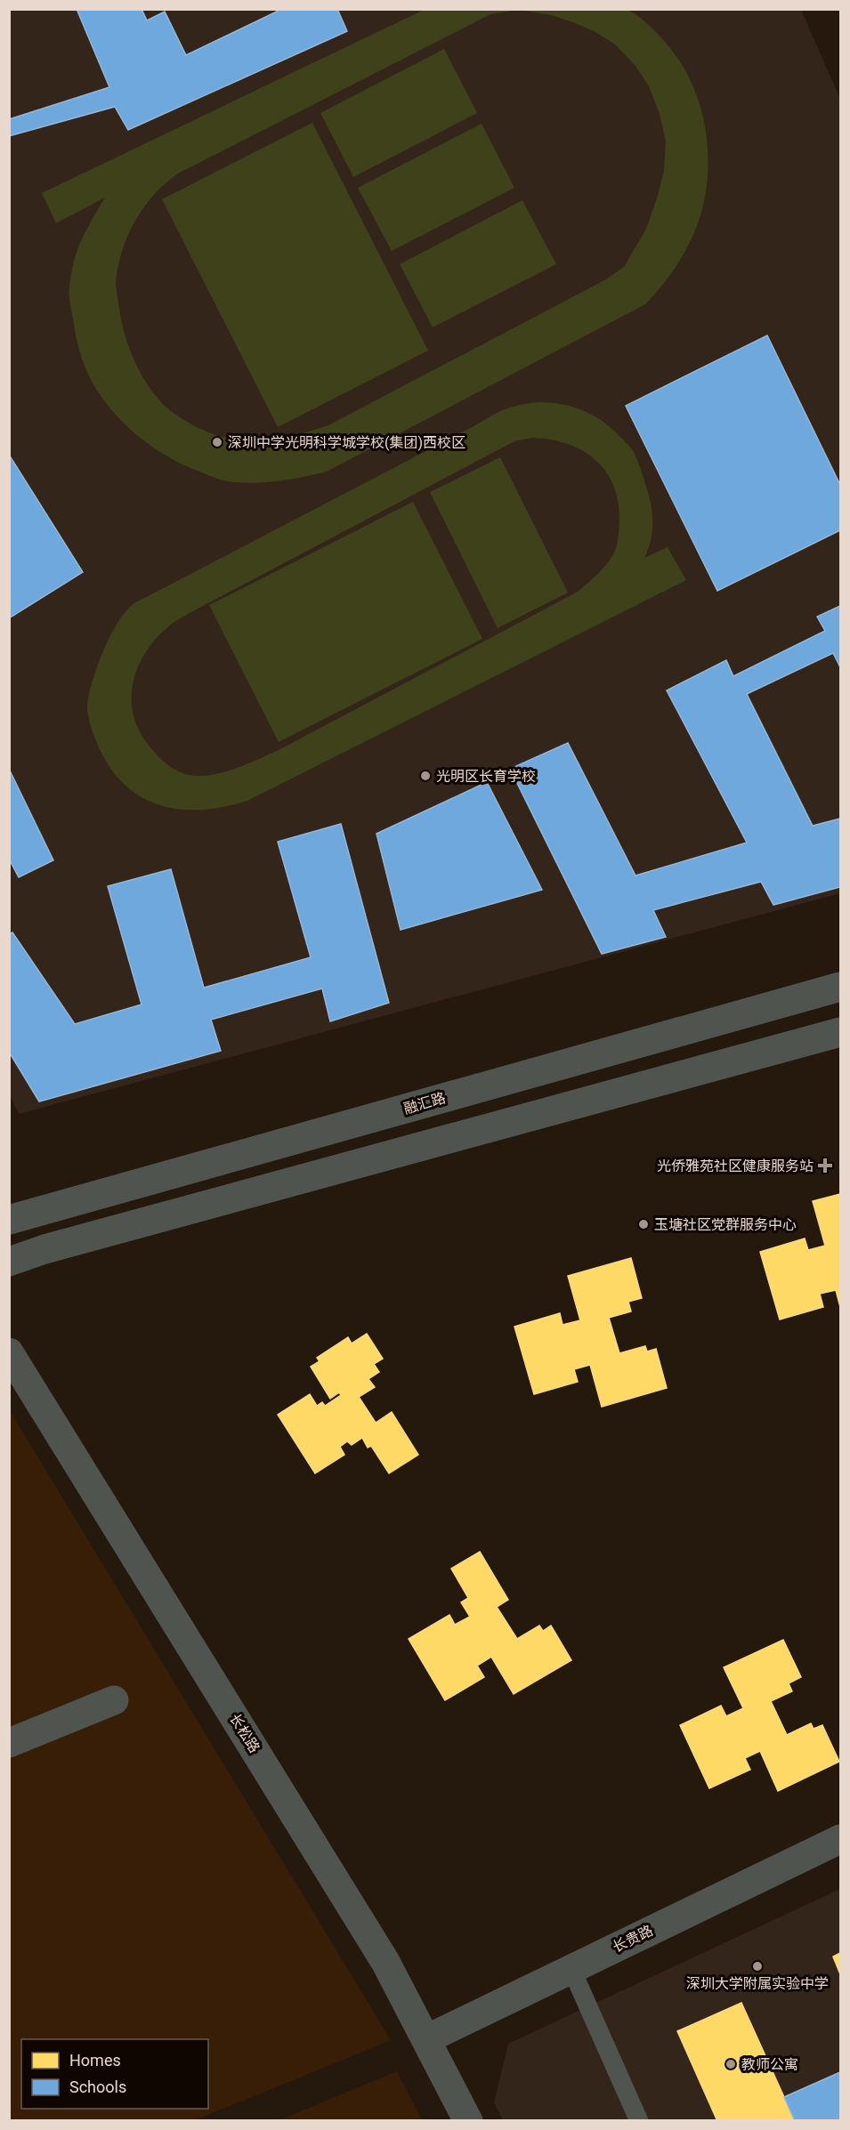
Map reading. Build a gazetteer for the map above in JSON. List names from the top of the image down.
{
  "streets": {
    "street": ["融汇路", "长松路", "长贵路"]
  },
  "crossings": [
    ["长松路", "长贵路"]
  ],
  "places": {
    "other": [
      "深圳中学光明科学城学校(集团)西校区",
      "光明区长育学校",
      "玉塘社区党群服务中心",
      "深圳大学附属实验中学",
      "教师公寓"
    ],
    "health": ["光侨雅苑社区健康服务站"]
  },
  "legend": ["Homes", "Schools"]
}
